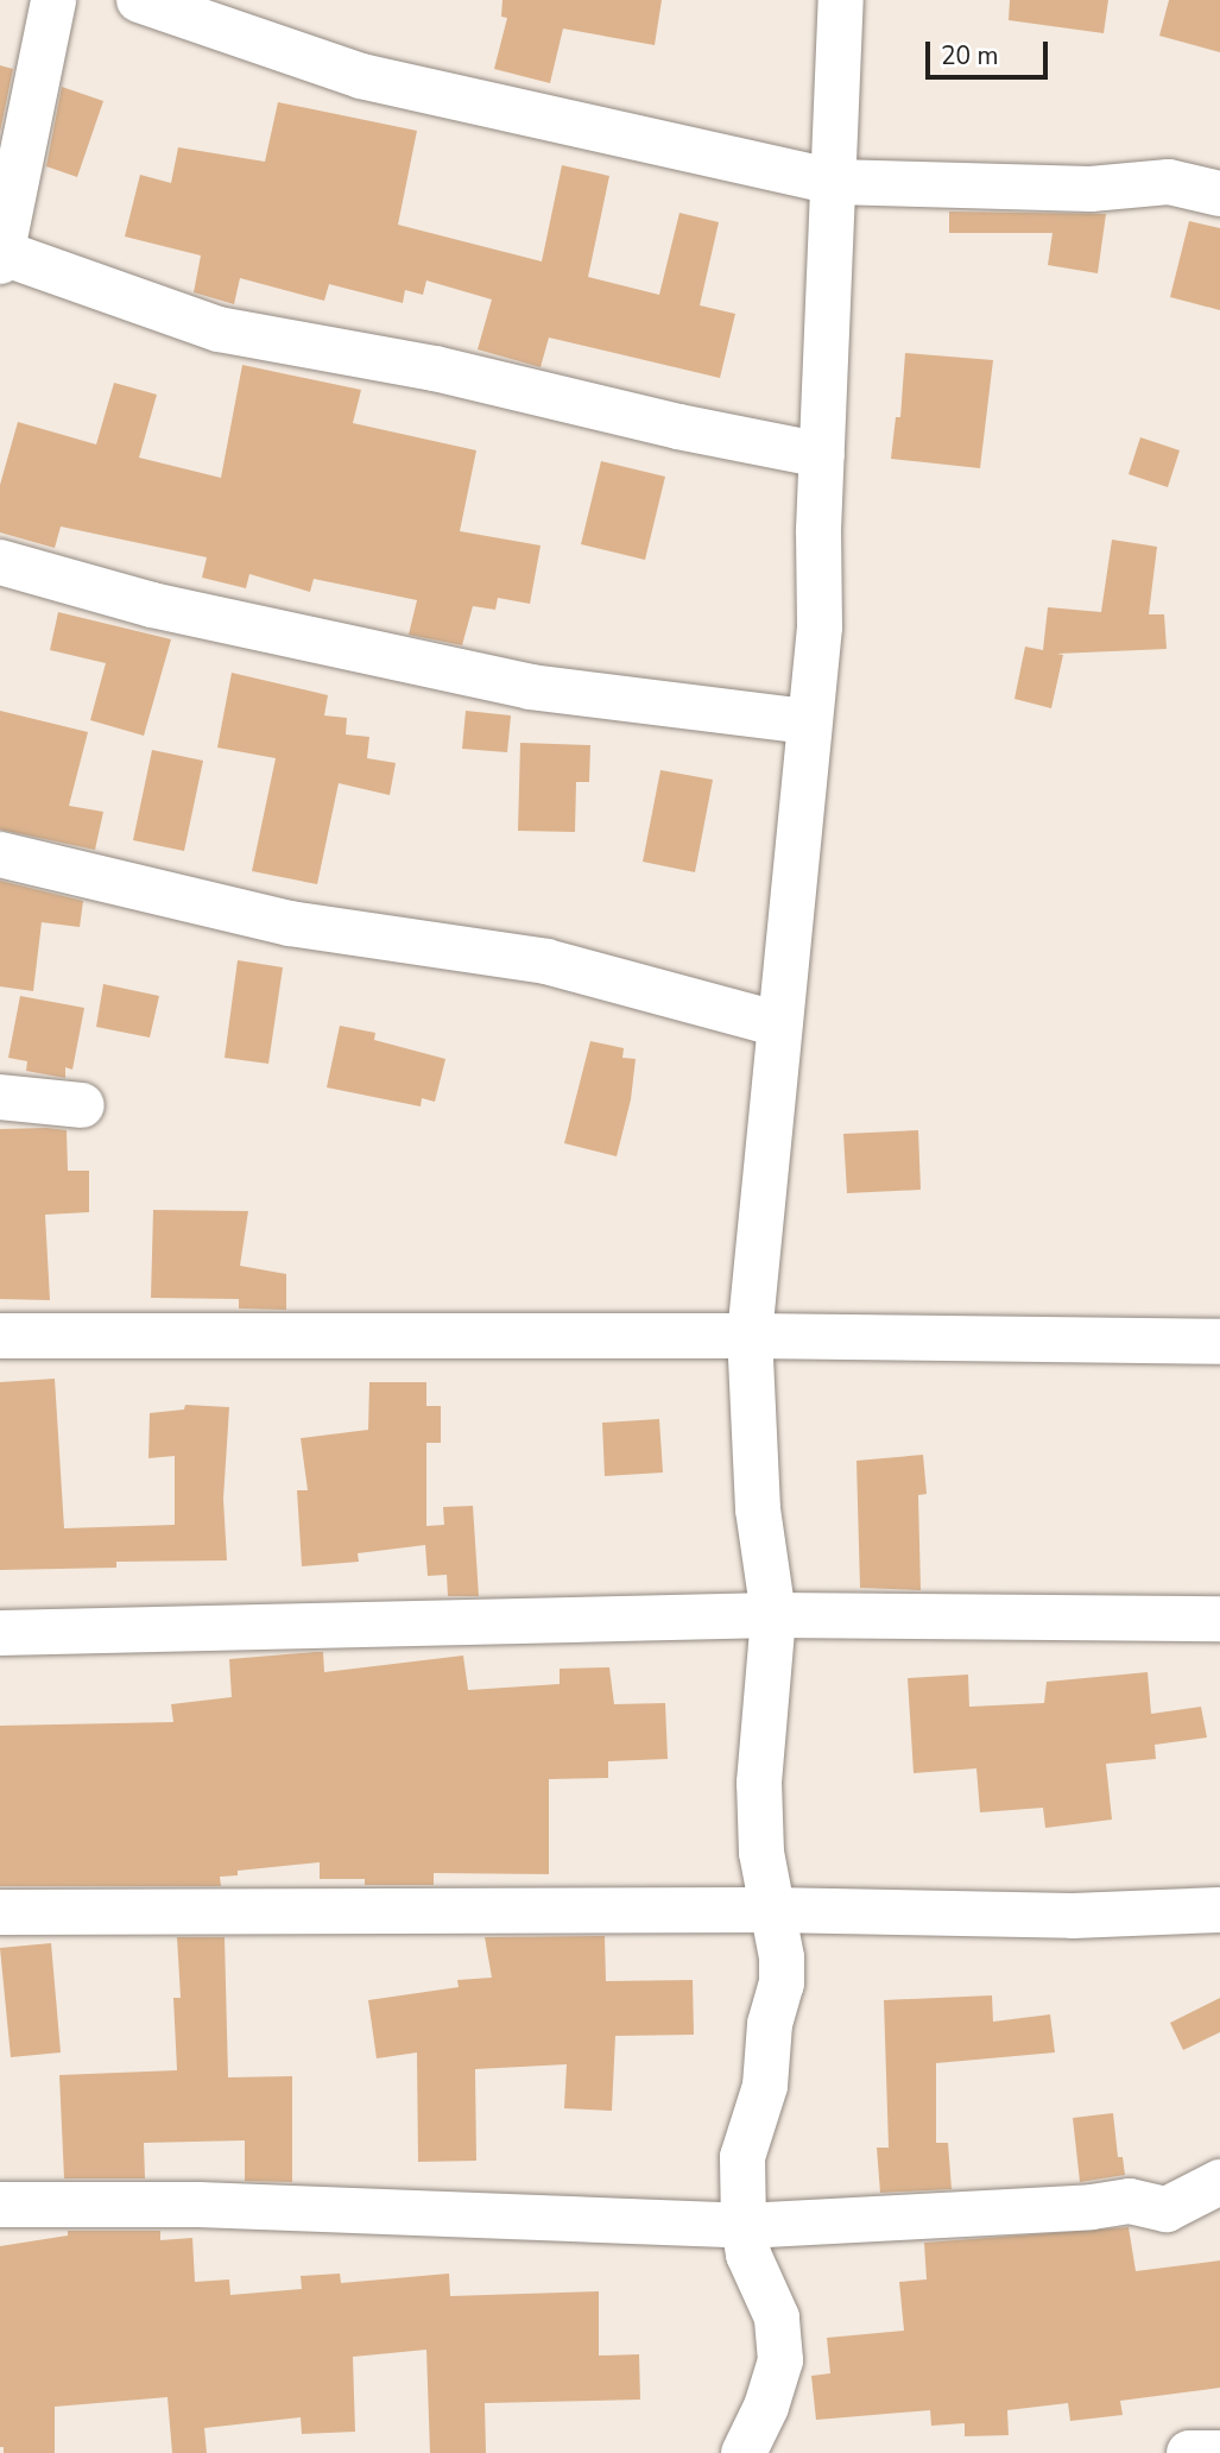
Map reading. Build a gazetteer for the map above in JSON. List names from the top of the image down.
{
  "scale_bar": "20 m"
}
